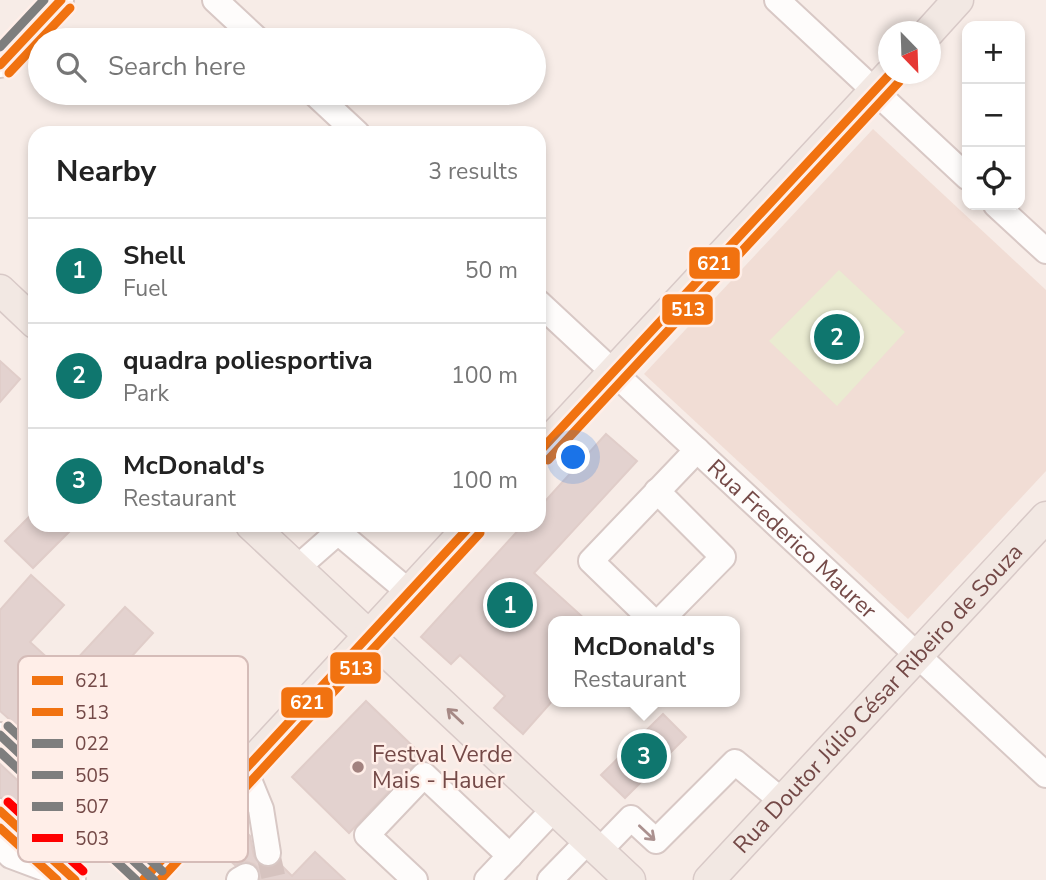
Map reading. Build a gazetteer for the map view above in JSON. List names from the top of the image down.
{
  "streets": {
    "main road": ["Rua Doutor Júlio César Ribeiro de Souza"],
    "street": ["Rua Frederico Maurer"]
  },
  "crossings": [
    ["Rua Frederico Maurer", "Rua Doutor Júlio César Ribeiro de Souza"]
  ],
  "places": ["Festval Verde Mais - Hauer"],
  "lines": [
    "transit line 621",
    "transit line 022",
    "transit line 513",
    "transit line 505",
    "transit line 507",
    "transit line 503"
  ],
  "legend": [
    "621",
    "513",
    "022",
    "505",
    "507",
    "503"
  ],
  "north": "bottom right",
  "page": {
    "map_buttons": ["+", "−"],
    "search": "Search here",
    "heading": ["Nearby", "3 results"],
    "list": [
      {
        "mark": "1",
        "name": "Shell",
        "note": "Fuel",
        "value": "50 m"
      },
      {
        "mark": "2",
        "name": "quadra poliesportiva",
        "note": "Park",
        "value": "100 m"
      },
      {
        "mark": "3",
        "name": "McDonald's",
        "note": "Restaurant",
        "value": "100 m"
      }
    ],
    "pins": ["2", "1", "3"],
    "popup": ["McDonald's", "Restaurant"]
  }
}
